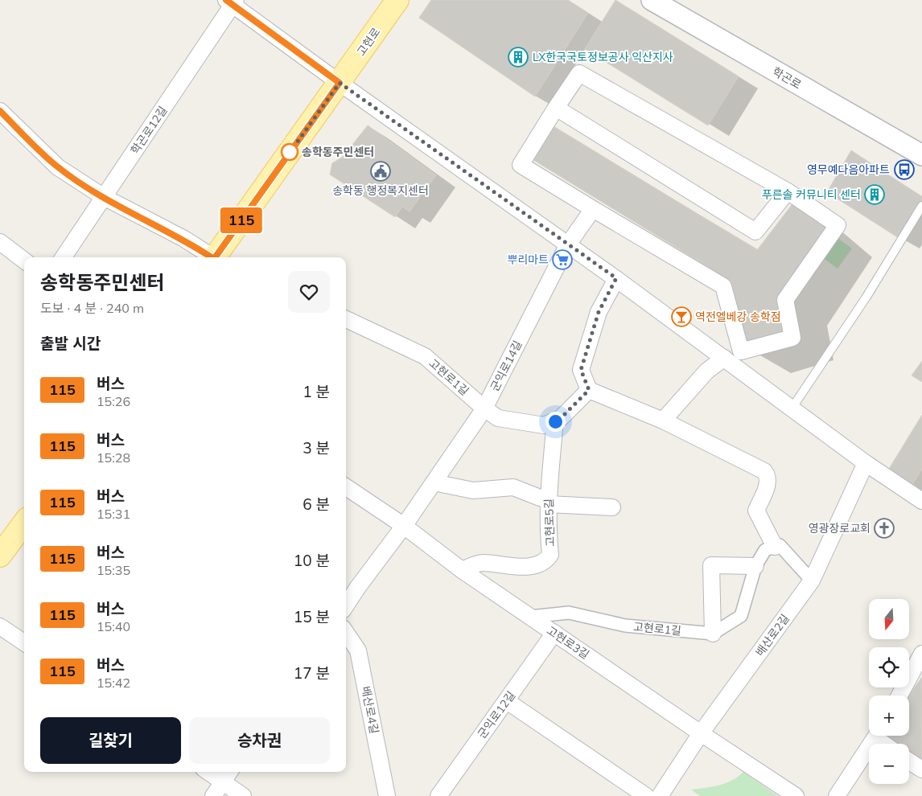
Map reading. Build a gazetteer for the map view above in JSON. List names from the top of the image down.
{
  "streets": {
    "main road": ["고현로"],
    "street": [
      "학곤로",
      "학곤로12길",
      "군익로14길",
      "고현로1길",
      "고현로5길",
      "배산로2길",
      "고현로3길",
      "배산로4길",
      "군익로12길"
    ]
  },
  "crossings": [
    ["고현로", "학곤로12길"],
    ["군익로14길", "고현로1길"],
    ["군익로14길", "고현로3길"],
    ["고현로1길", "고현로5길"],
    ["고현로1길", "고현로3길"],
    ["고현로5길", "고현로3길"],
    ["배산로2길", "고현로3길"],
    ["고현로3길", "군익로12길"]
  ],
  "places": {
    "building": ["LX한국국토정보공사 익산지사", "푸른솔 커뮤니티 센터"],
    "other": ["송학동주민센터"],
    "bus stop": ["영무예다음아파트"],
    "public building": ["송학동 행정복지센터"],
    "supermarket": ["뿌리마트"],
    "bar": ["역전엘베강 송학점"],
    "church": ["영광장로교회"]
  },
  "lines": ["bus line 115"],
  "north": "bottom",
  "page": {
    "on_map": "115",
    "heading": [
      ["송학동주민센터", "도보 · 4 분 · 240 m"],
      "출발 시간"
    ],
    "list": [
      {
        "mark": "115",
        "name": "버스",
        "note": "15:26",
        "value": "1 분"
      },
      {
        "mark": "115",
        "name": "버스",
        "note": "15:28",
        "value": "3 분"
      },
      {
        "mark": "115",
        "name": "버스",
        "note": "15:31",
        "value": "6 분"
      },
      {
        "mark": "115",
        "name": "버스",
        "note": "15:35",
        "value": "10 분"
      },
      {
        "mark": "115",
        "name": "버스",
        "note": "15:40",
        "value": "15 분"
      },
      {
        "mark": "115",
        "name": "버스",
        "note": "15:42",
        "value": "17 분"
      }
    ],
    "map_buttons": ["+", "−"],
    "buttons": ["길찾기", "승차권"]
  }
}
